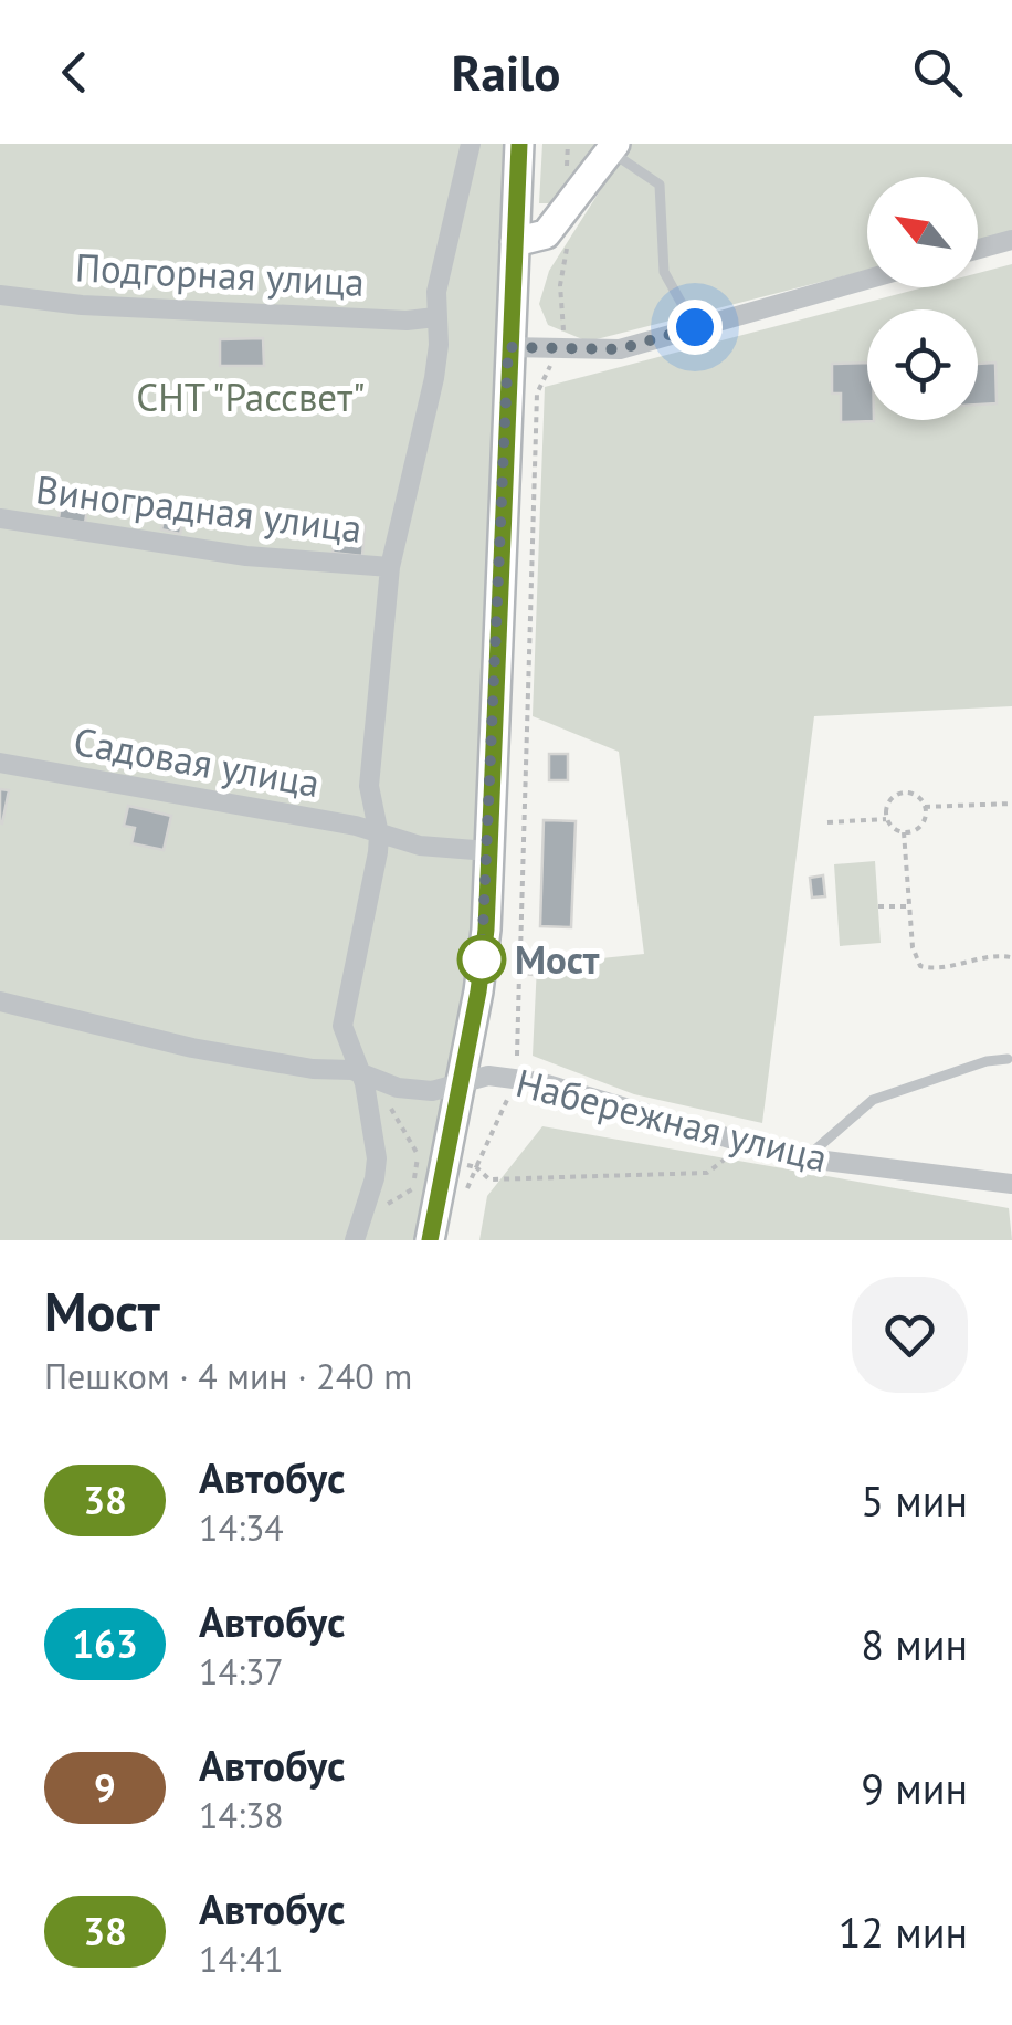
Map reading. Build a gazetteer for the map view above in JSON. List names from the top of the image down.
{
  "streets": {
    "street": [
      "Подгорная улица",
      "Виноградная улица",
      "Садовая улица",
      "Набережная улица"
    ]
  },
  "parks": ["СНТ \"Рассвет\""],
  "places": ["Мост"],
  "lines": ["bus line 38"],
  "north": "top left",
  "page": {
    "header": "Railo",
    "heading": ["Мост", "Пешком · 4 мин · 240 m"],
    "list": [
      {
        "mark": "38",
        "name": "Автобус",
        "note": "14:34",
        "value": "5 мин"
      },
      {
        "mark": "163",
        "name": "Автобус",
        "note": "14:37",
        "value": "8 мин"
      },
      {
        "mark": "9",
        "name": "Автобус",
        "note": "14:38",
        "value": "9 мин"
      },
      {
        "mark": "38",
        "name": "Автобус",
        "note": "14:41",
        "value": "12 мин"
      }
    ]
  }
}
